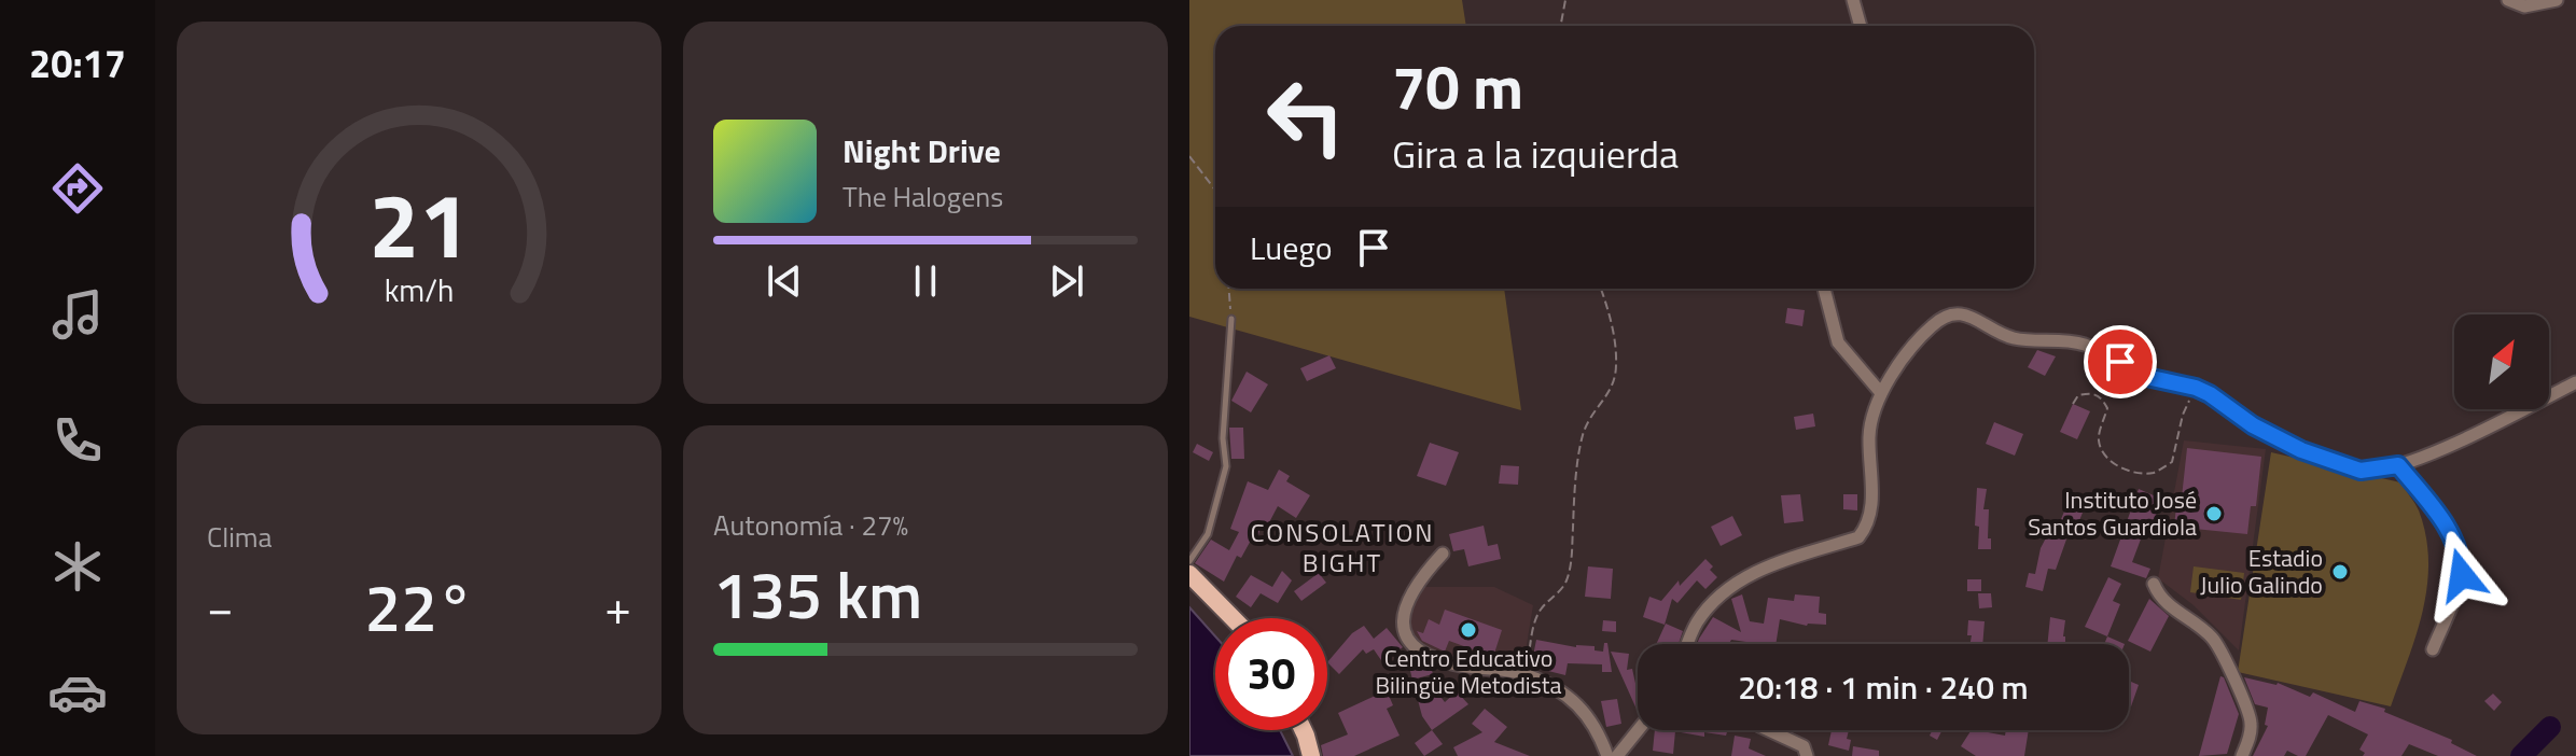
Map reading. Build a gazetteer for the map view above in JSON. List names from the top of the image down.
{
  "districts": ["CONSOLATION BIGHT"],
  "places": ["Instituto José Santos Guardiola", "Estadio Julio Galindo", "Centro Educativo Bilingüe Metodista"],
  "north": "top right",
  "page": {
    "tabs": "20:17",
    "turn": ["70 m", "Gira a la izquierda"],
    "song": ["Night Drive", "The Halogens"],
    "then": "Luego",
    "tile": [
      "Clima",
      ["Autonomía · 27%", "135 km"]
    ],
    "heat": ["−", "22°", "+"],
    "limit": "30",
    "trip": "20:18 · 1 min · 240 m",
    "gauge": ["21", "km/h"]
  }
}
